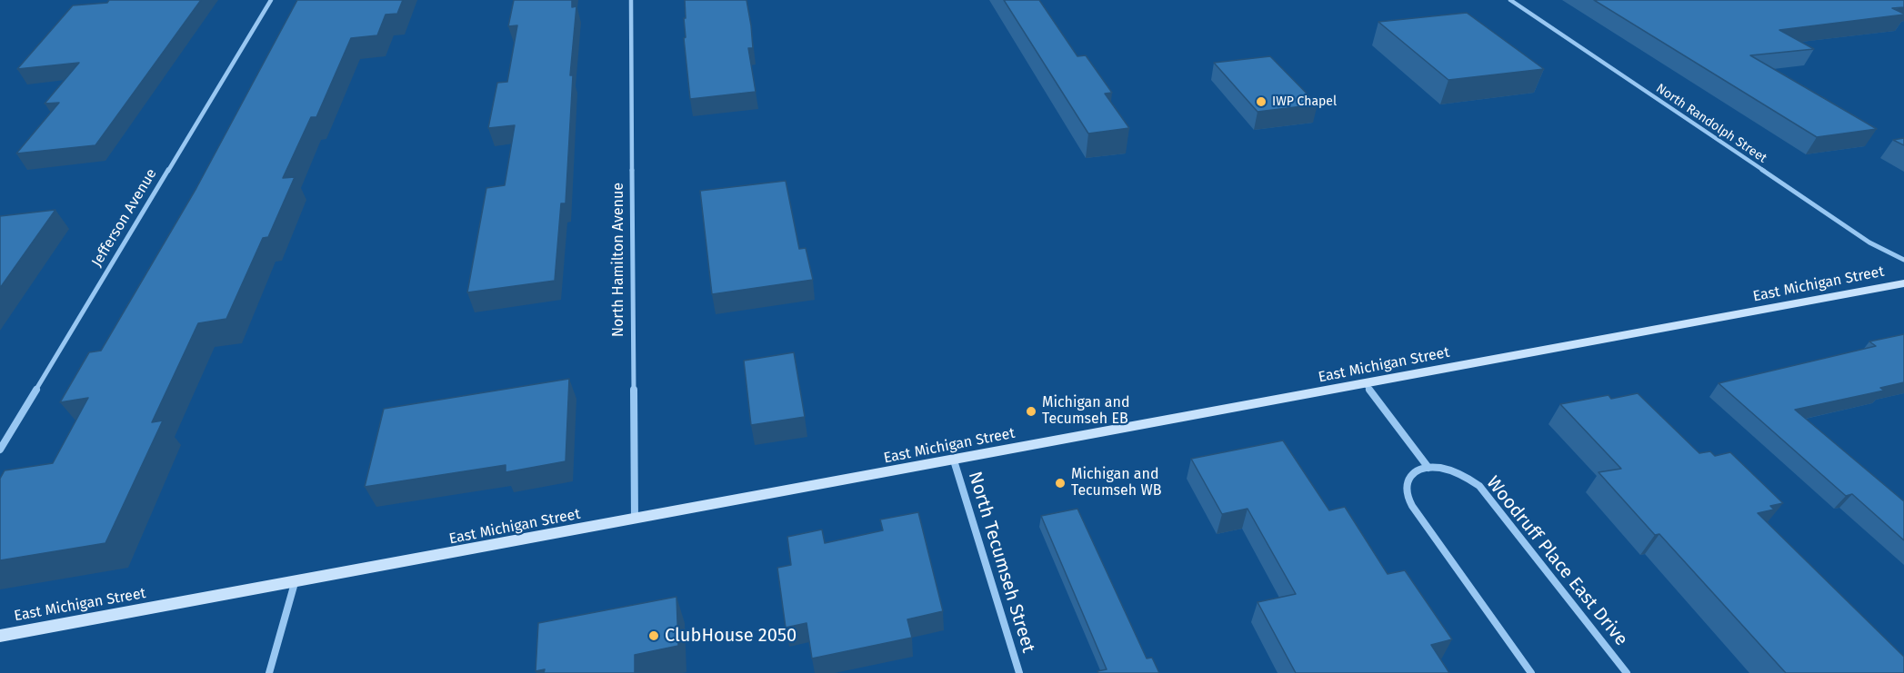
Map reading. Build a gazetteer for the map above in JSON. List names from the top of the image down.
{
  "streets": {
    "main road": ["East Michigan Street"],
    "street": [
      "North Randolph Street",
      "Jefferson Avenue",
      "North Hamilton Avenue",
      "Woodruff Place East Drive",
      "North Tecumseh Street"
    ]
  },
  "crossings": [
    ["North Hamilton Avenue", "East Michigan Street"],
    ["East Michigan Street", "North Tecumseh Street"]
  ],
  "places": [
    "IWP Chapel",
    "Michigan and Tecumseh EB",
    "Michigan and Tecumseh WB",
    "ClubHouse 2050"
  ]
}
